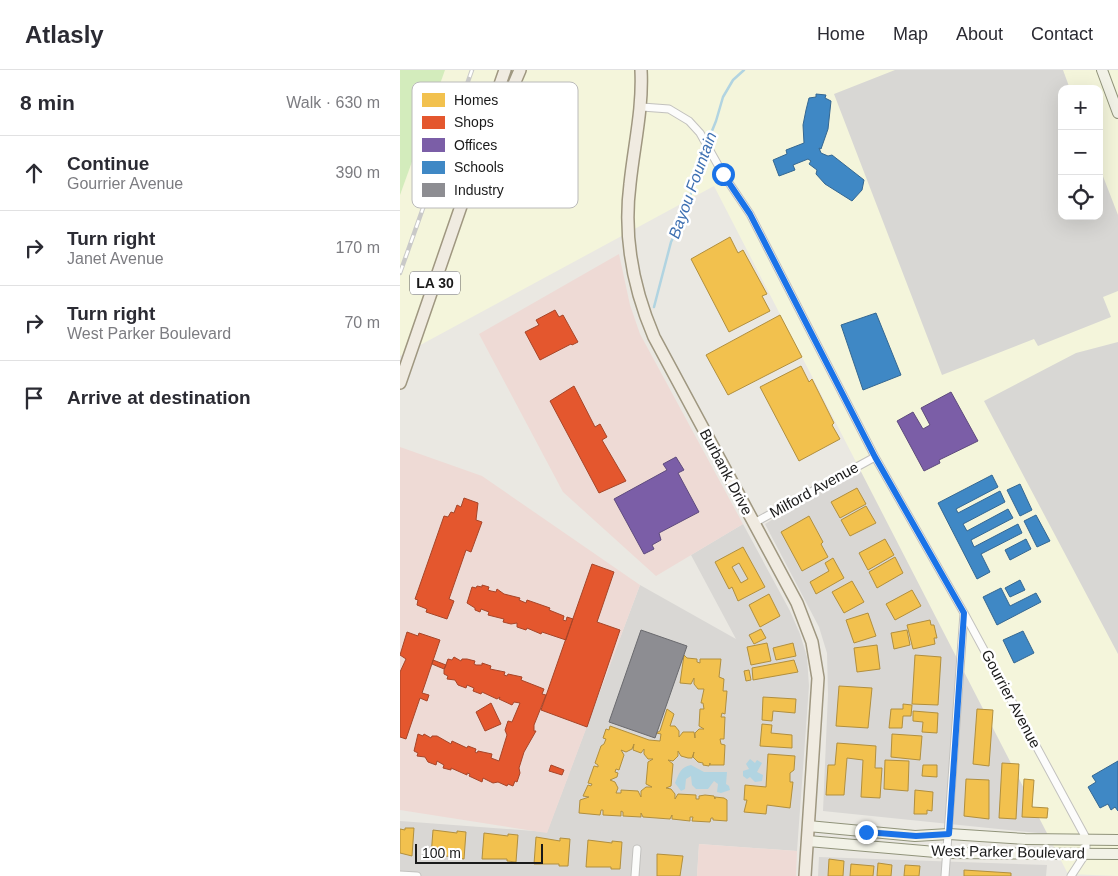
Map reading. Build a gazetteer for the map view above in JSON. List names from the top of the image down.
{
  "streets": {
    "main road": ["LA 30", "Burbank Drive"],
    "street": ["Milford Avenue", "Gourrier Avenue", "West Parker Boulevard"]
  },
  "crossings": [
    ["Burbank Drive", "Milford Avenue"],
    ["Burbank Drive", "Gourrier Avenue"],
    ["Burbank Drive", "West Parker Boulevard"],
    ["Milford Avenue", "Gourrier Avenue"],
    ["Gourrier Avenue", "West Parker Boulevard"]
  ],
  "water": ["Bayou Fountain"],
  "legend": [
    "Homes",
    "Shops",
    "Offices",
    "Schools",
    "Industry"
  ],
  "scale_bar": "100 m",
  "page": {
    "header": "Atlasly",
    "nav": [
      "Home",
      "Map",
      "About",
      "Contact"
    ],
    "heading": ["8 min", "Walk · 630 m"],
    "map_buttons": ["+", "−"],
    "list": [
      ["Continue", "Gourrier Avenue", "390 m"],
      ["Turn right", "Janet Avenue", "170 m"],
      ["Turn right", "West Parker Boulevard", "70 m"],
      "Arrive at destination"
    ],
    "scale": "100 m"
  }
}
